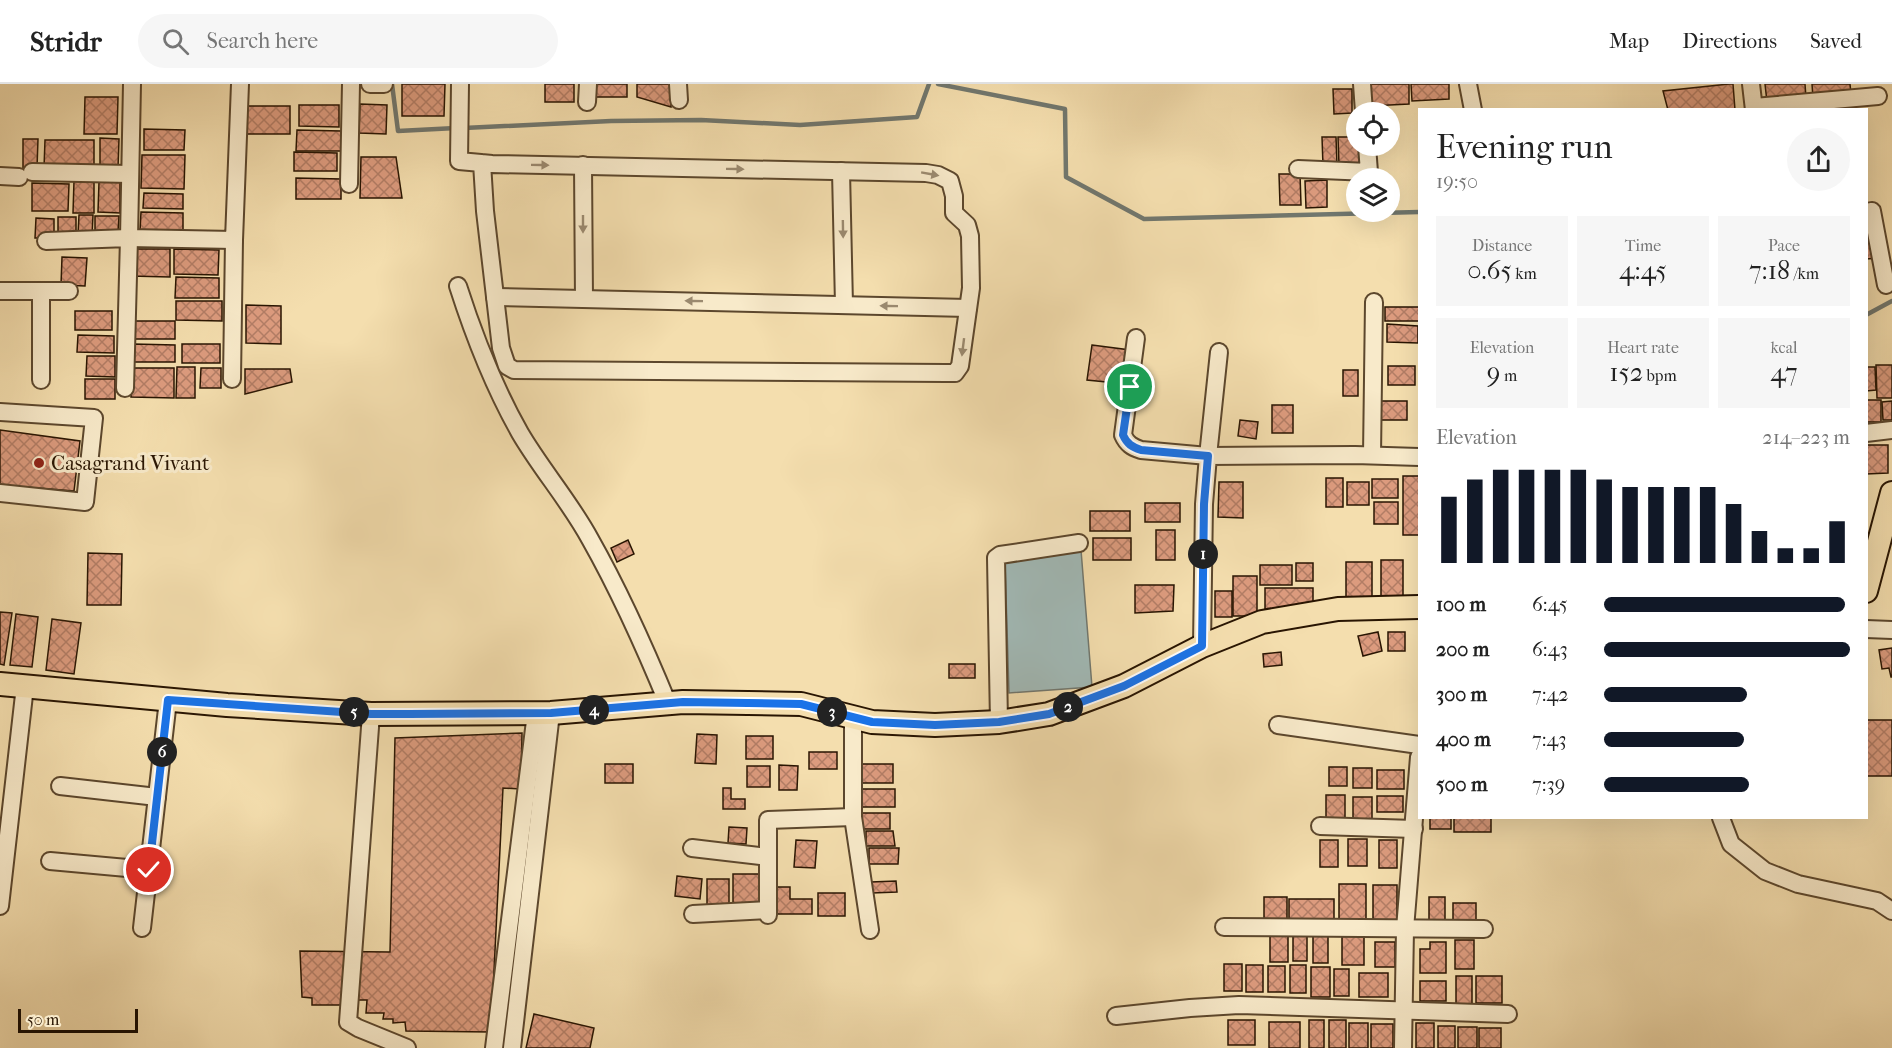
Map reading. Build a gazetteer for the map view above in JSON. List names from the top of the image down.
{
  "places": ["Casagrand Vivant"],
  "scale_bar": "50 m",
  "page": {
    "header": "Stridr",
    "search": "Search here",
    "nav": ["Map", "Directions", "Saved"],
    "heading": ["Evening run", "19:50"],
    "stats": [
      ["Distance", "0.65 km"],
      ["Time", "4:45"],
      ["Pace", "7:18 /km"],
      ["Elevation", "9 m"],
      ["Heart rate", "152 bpm"],
      ["kcal", "47"]
    ],
    "chart": ["Elevation", "214–223 m"],
    "pins": [
      "1",
      "2",
      "4",
      "3",
      "5",
      "6"
    ],
    "list": [
      {
        "name": "100 m",
        "note": "6:45"
      },
      {
        "name": "200 m",
        "note": "6:43"
      },
      {
        "name": "300 m",
        "note": "7:42"
      },
      {
        "name": "400 m",
        "note": "7:43"
      },
      {
        "name": "500 m",
        "note": "7:39"
      }
    ],
    "scale": "50 m"
  }
}
